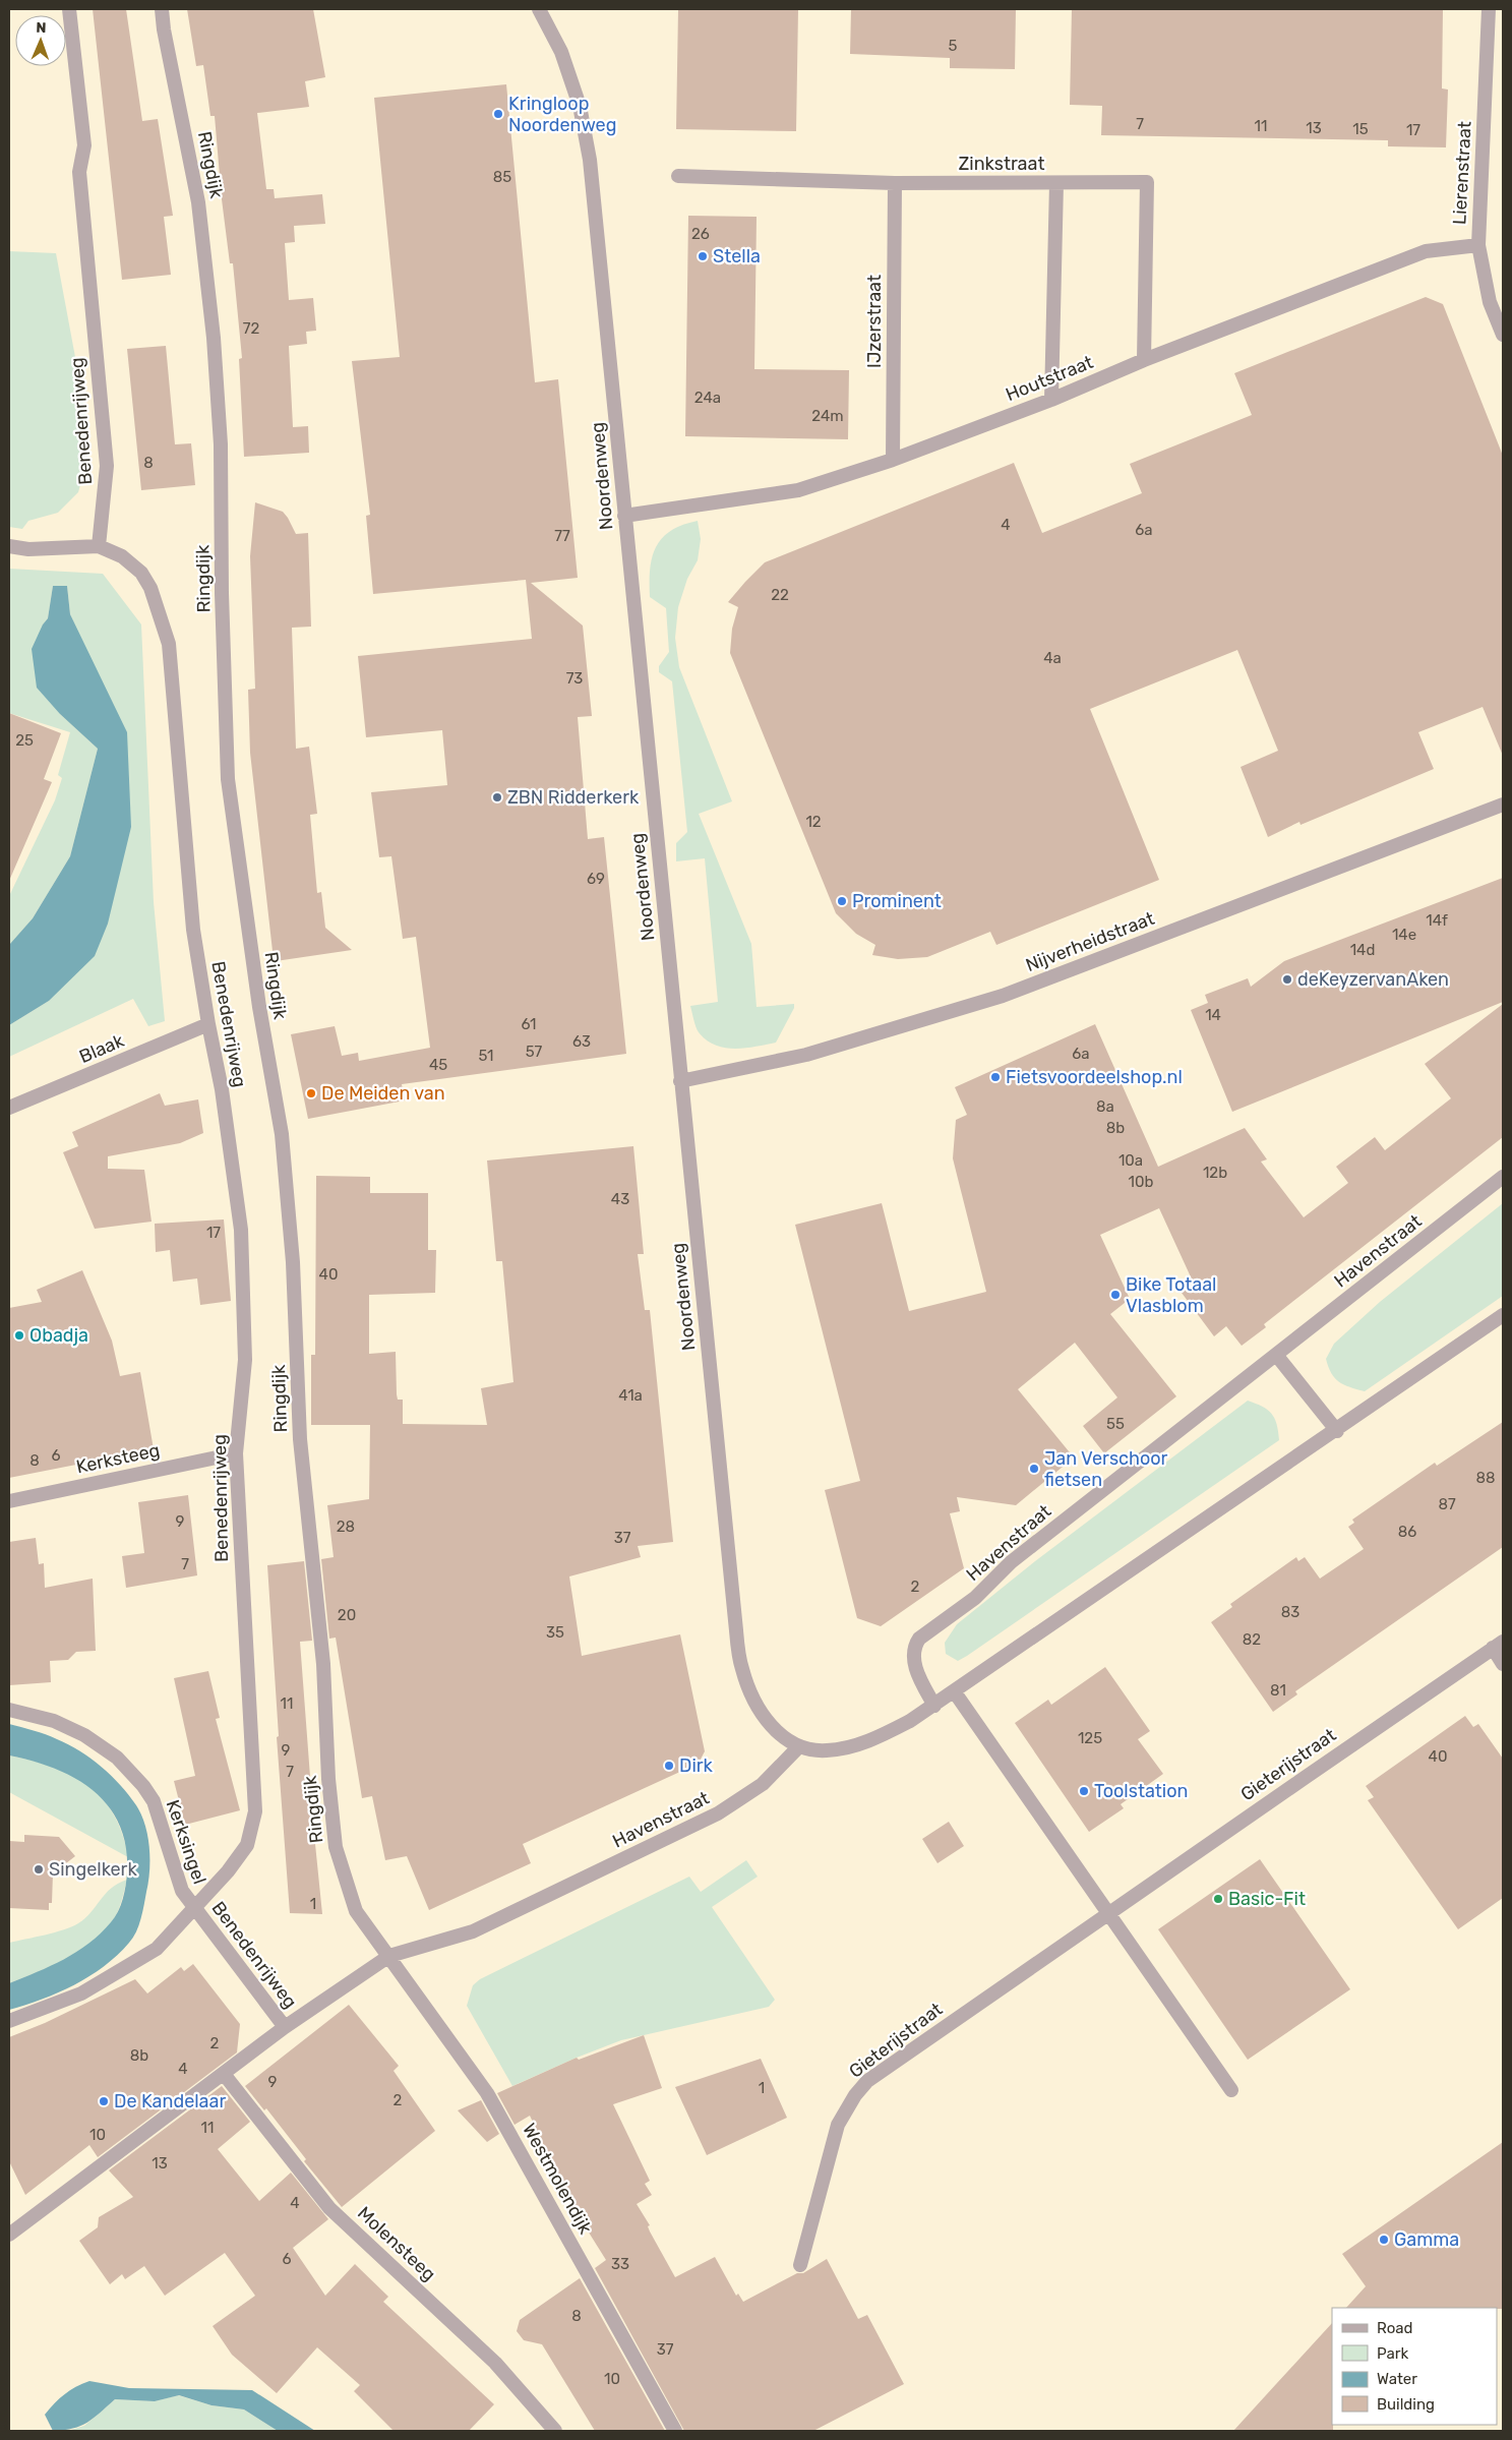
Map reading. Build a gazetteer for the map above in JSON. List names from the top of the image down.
{
  "streets": {
    "street": [
      "Zinkstraat",
      "Ringdijk",
      "Lierenstraat",
      "IJzerstraat",
      "Houtstraat",
      "Benedenrijweg",
      "Noordenweg",
      "Nijverheidstraat",
      "Blaak",
      "Havenstraat",
      "Kerksteeg",
      "Gieterijstraat",
      "Kerksingel",
      "Westmolendijk",
      "Molensteeg"
    ]
  },
  "crossings": [
    ["Zinkstraat", "IJzerstraat"],
    ["Zinkstraat", "Houtstraat"],
    ["Ringdijk", "Havenstraat"],
    ["Ringdijk", "Westmolendijk"],
    ["Lierenstraat", "Houtstraat"],
    ["IJzerstraat", "Houtstraat"],
    ["Houtstraat", "Noordenweg"],
    ["Benedenrijweg", "Blaak"],
    ["Benedenrijweg", "Havenstraat"],
    ["Benedenrijweg", "Kerksteeg"],
    ["Benedenrijweg", "Kerksingel"],
    ["Noordenweg", "Nijverheidstraat"],
    ["Noordenweg", "Havenstraat"],
    ["Havenstraat", "Westmolendijk"],
    ["Havenstraat", "Molensteeg"]
  ],
  "places": [
    "Kringloop Noordenweg",
    "Stella",
    "ZBN Ridderkerk",
    "Prominent",
    "deKeyzervanAken",
    "Fietsvoordeelshop.nl",
    "De Meiden van",
    "Bike Totaal Vlasblom",
    "Obadja",
    "Jan Verschoor fietsen",
    "Dirk",
    "Toolstation",
    "Singelkerk",
    "Basic-Fit",
    "De Kandelaar",
    "Gamma"
  ],
  "house_numbers": [
    "5",
    "7",
    "11",
    "13",
    "15",
    "17",
    "85",
    "26",
    "72",
    "24a",
    "24m",
    "8",
    "4",
    "6a",
    "77",
    "22",
    "4a",
    "73",
    "25",
    "12",
    "69",
    "14f",
    "14e",
    "14d",
    "14",
    "61",
    "63",
    "57",
    "6a",
    "51",
    "45",
    "8a",
    "8b",
    "10a",
    "12b",
    "10b",
    "43",
    "17",
    "40",
    "41a",
    "55",
    "6",
    "8",
    "88",
    "87",
    "9",
    "28",
    "86",
    "37",
    "7",
    "2",
    "83",
    "20",
    "35",
    "82",
    "81",
    "11",
    "125",
    "9",
    "40",
    "7",
    "1",
    "2",
    "8b",
    "4",
    "9",
    "1",
    "2",
    "11",
    "10",
    "13",
    "4",
    "6",
    "33",
    "8",
    "37",
    "10"
  ],
  "legend": [
    "Road",
    "Park",
    "Water",
    "Building"
  ],
  "north": "top"
}
